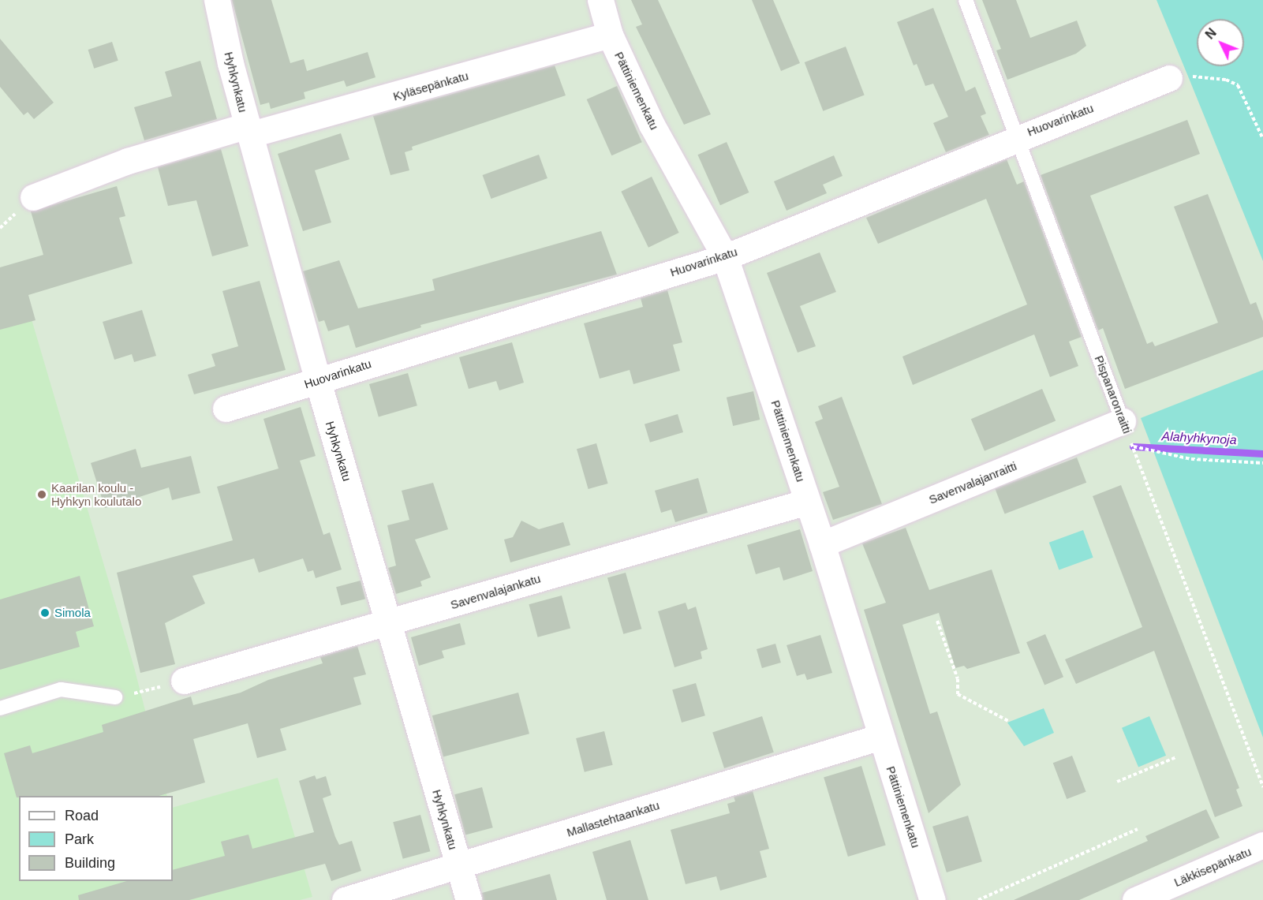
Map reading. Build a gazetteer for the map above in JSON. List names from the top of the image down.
{
  "streets": {
    "street": [
      "Hyhkynkatu",
      "Kyläsepänkatu",
      "Pättiniemenkatu",
      "Huovarinkatu",
      "Savenvalajanraitti",
      "Savenvalajankatu",
      "Mallastehtaankatu",
      "Läkkisepänkatu"
    ],
    "lane": ["Pispanaronraitti"]
  },
  "crossings": [
    ["Hyhkynkatu", "Kyläsepänkatu"],
    ["Hyhkynkatu", "Huovarinkatu"],
    ["Hyhkynkatu", "Savenvalajankatu"],
    ["Hyhkynkatu", "Mallastehtaankatu"],
    ["Kyläsepänkatu", "Pättiniemenkatu"],
    ["Pättiniemenkatu", "Huovarinkatu"],
    ["Pättiniemenkatu", "Savenvalajanraitti"],
    ["Pättiniemenkatu", "Savenvalajankatu"],
    ["Pättiniemenkatu", "Mallastehtaankatu"],
    ["Huovarinkatu", "Pispanaronraitti"],
    ["Pispanaronraitti", "Savenvalajanraitti"]
  ],
  "water": ["Alahyhkynoja"],
  "places": ["Kaarilan koulu - Hyhkyn koulutalo", "Simola"],
  "legend": ["Road", "Park", "Building"],
  "north": "top left"
}
